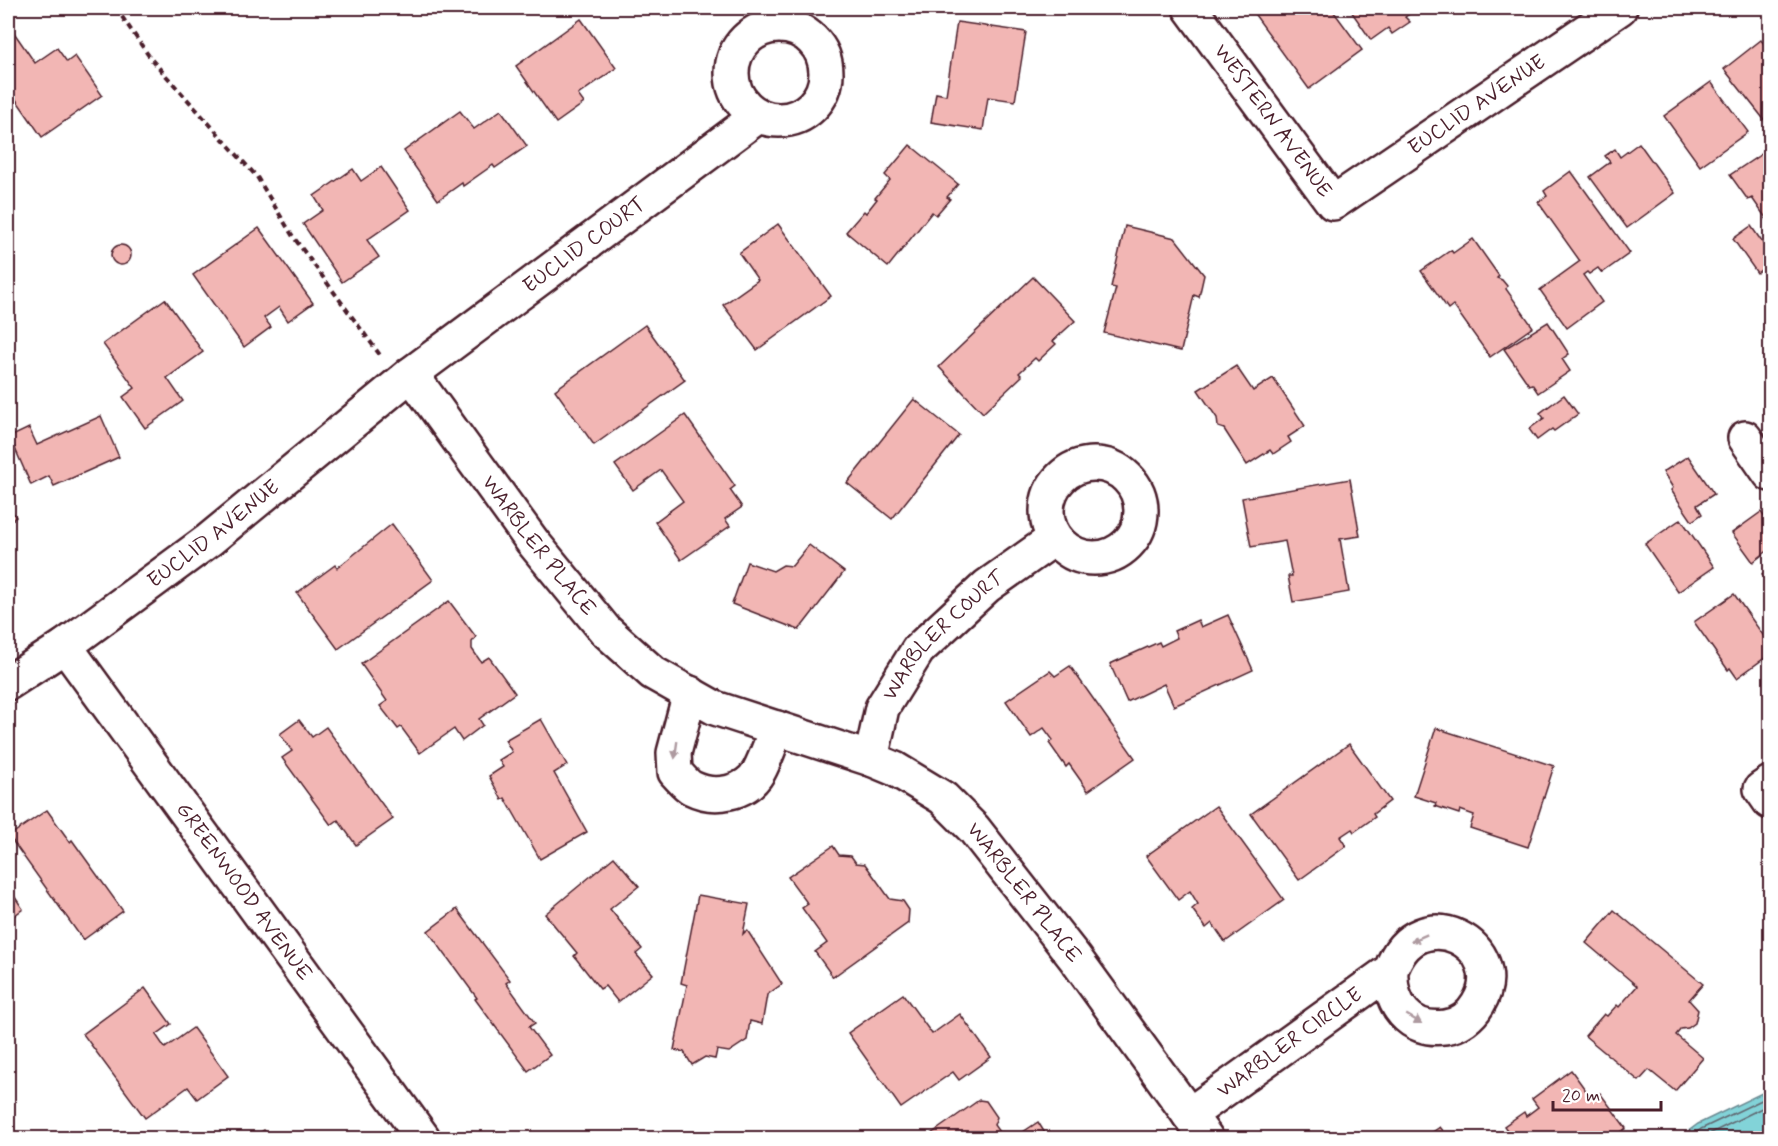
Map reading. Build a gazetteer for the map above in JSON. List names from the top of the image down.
{
  "streets": {
    "street": [
      "EUCLID AVENUE",
      "WESTERN AVENUE",
      "EUCLID COURT",
      "WARBLER PLACE",
      "WARBLER COURT",
      "GREENWOOD AVENUE",
      "WARBLER CIRCLE"
    ]
  },
  "crossings": [
    ["EUCLID AVENUE", "WESTERN AVENUE"],
    ["EUCLID AVENUE", "EUCLID COURT"],
    ["EUCLID AVENUE", "WARBLER PLACE"],
    ["EUCLID AVENUE", "GREENWOOD AVENUE"],
    ["EUCLID COURT", "WARBLER PLACE"],
    ["WARBLER PLACE", "WARBLER COURT"],
    ["WARBLER PLACE", "WARBLER CIRCLE"]
  ],
  "scale_bar": "20 m"
}
